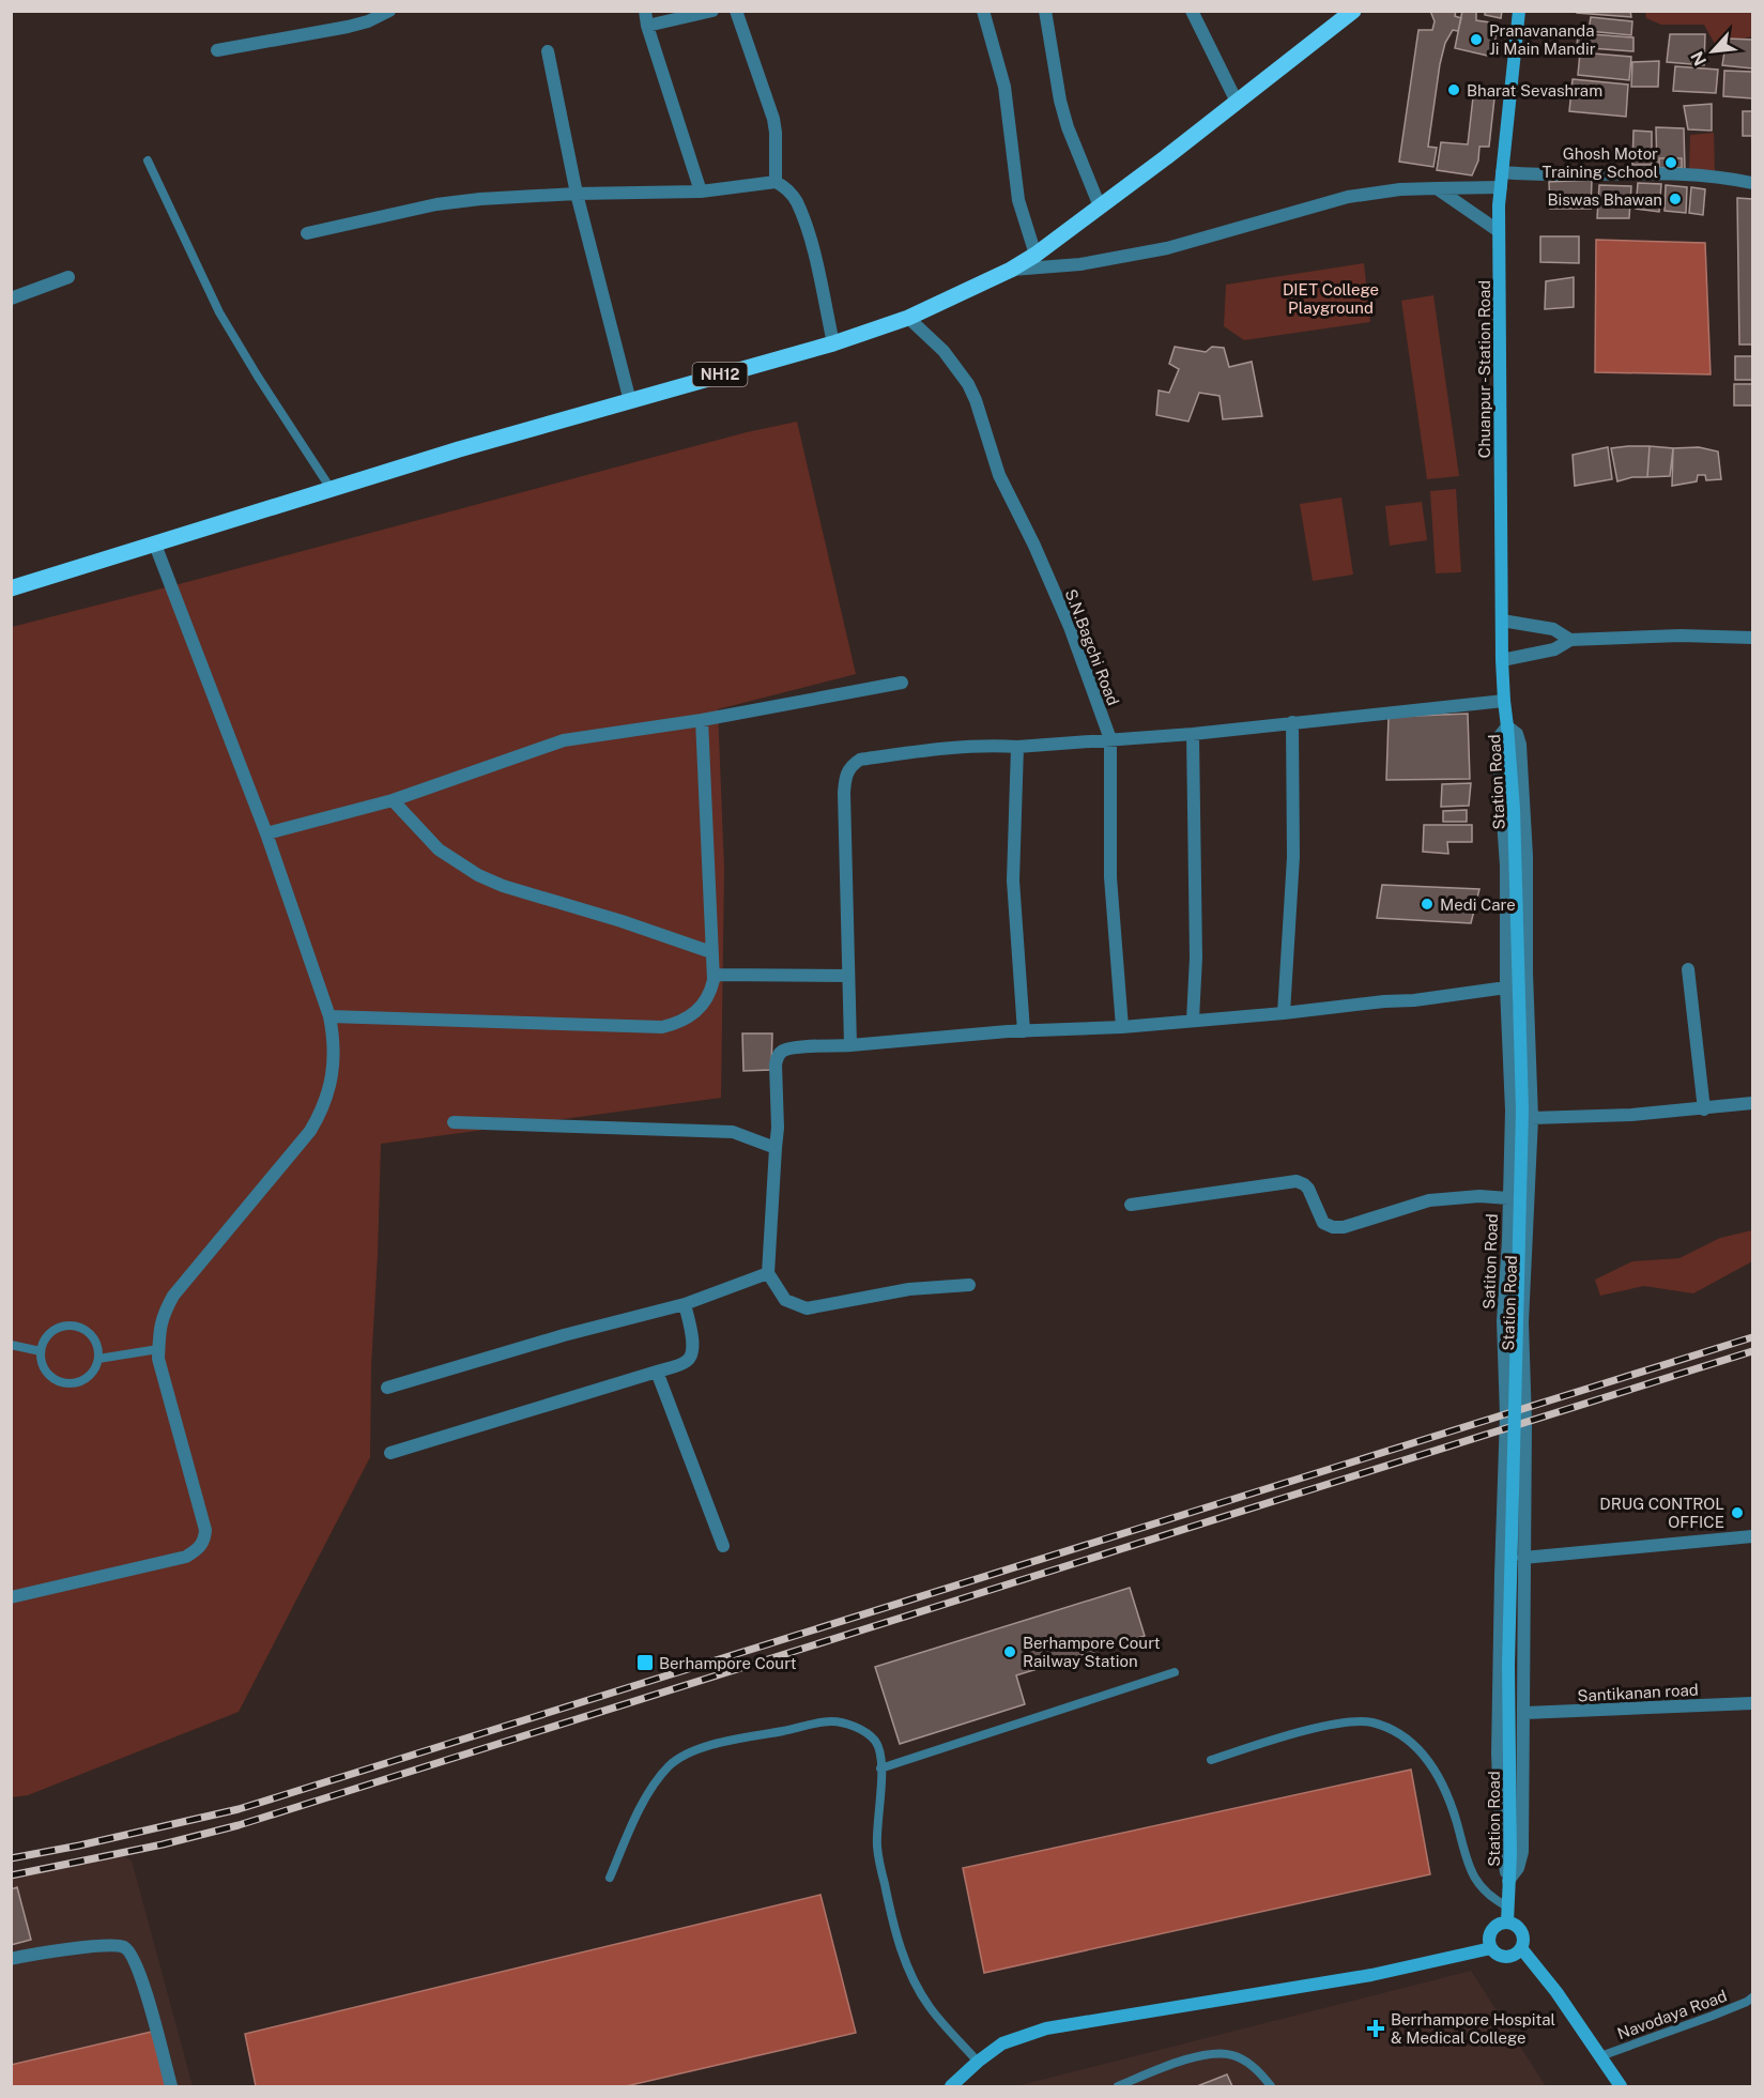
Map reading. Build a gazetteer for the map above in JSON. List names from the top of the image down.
{
  "streets": {
    "main road": ["NH12"],
    "street": [
      "Chuanpur - Station Road",
      "S.N.Bagchi Road",
      "Station Road",
      "Satiton Road",
      "Santikanan road"
    ],
    "lane": ["Navodaya Road"]
  },
  "crossings": [
    ["Chuanpur - Station Road", "Station Road"],
    ["Chuanpur - Station Road", "Satiton Road"],
    ["NH12", "S.N.Bagchi Road"],
    ["Station Road", "Satiton Road"],
    ["Station Road", "Santikanan road"]
  ],
  "parks": ["DIET College Playground"],
  "places": {
    "other": [
      "Pranavananda Ji Main Mandir",
      "Bharat Sevashram",
      "Ghosh Motor Training School",
      "Biswas Bhawan",
      "Medi Care",
      "DRUG CONTROL OFFICE",
      "Berhampore Court Railway Station"
    ],
    "transit": ["Berhampore Court"],
    "health": ["Berrhampore Hospital & Medical College"]
  },
  "north": "bottom left"
}
